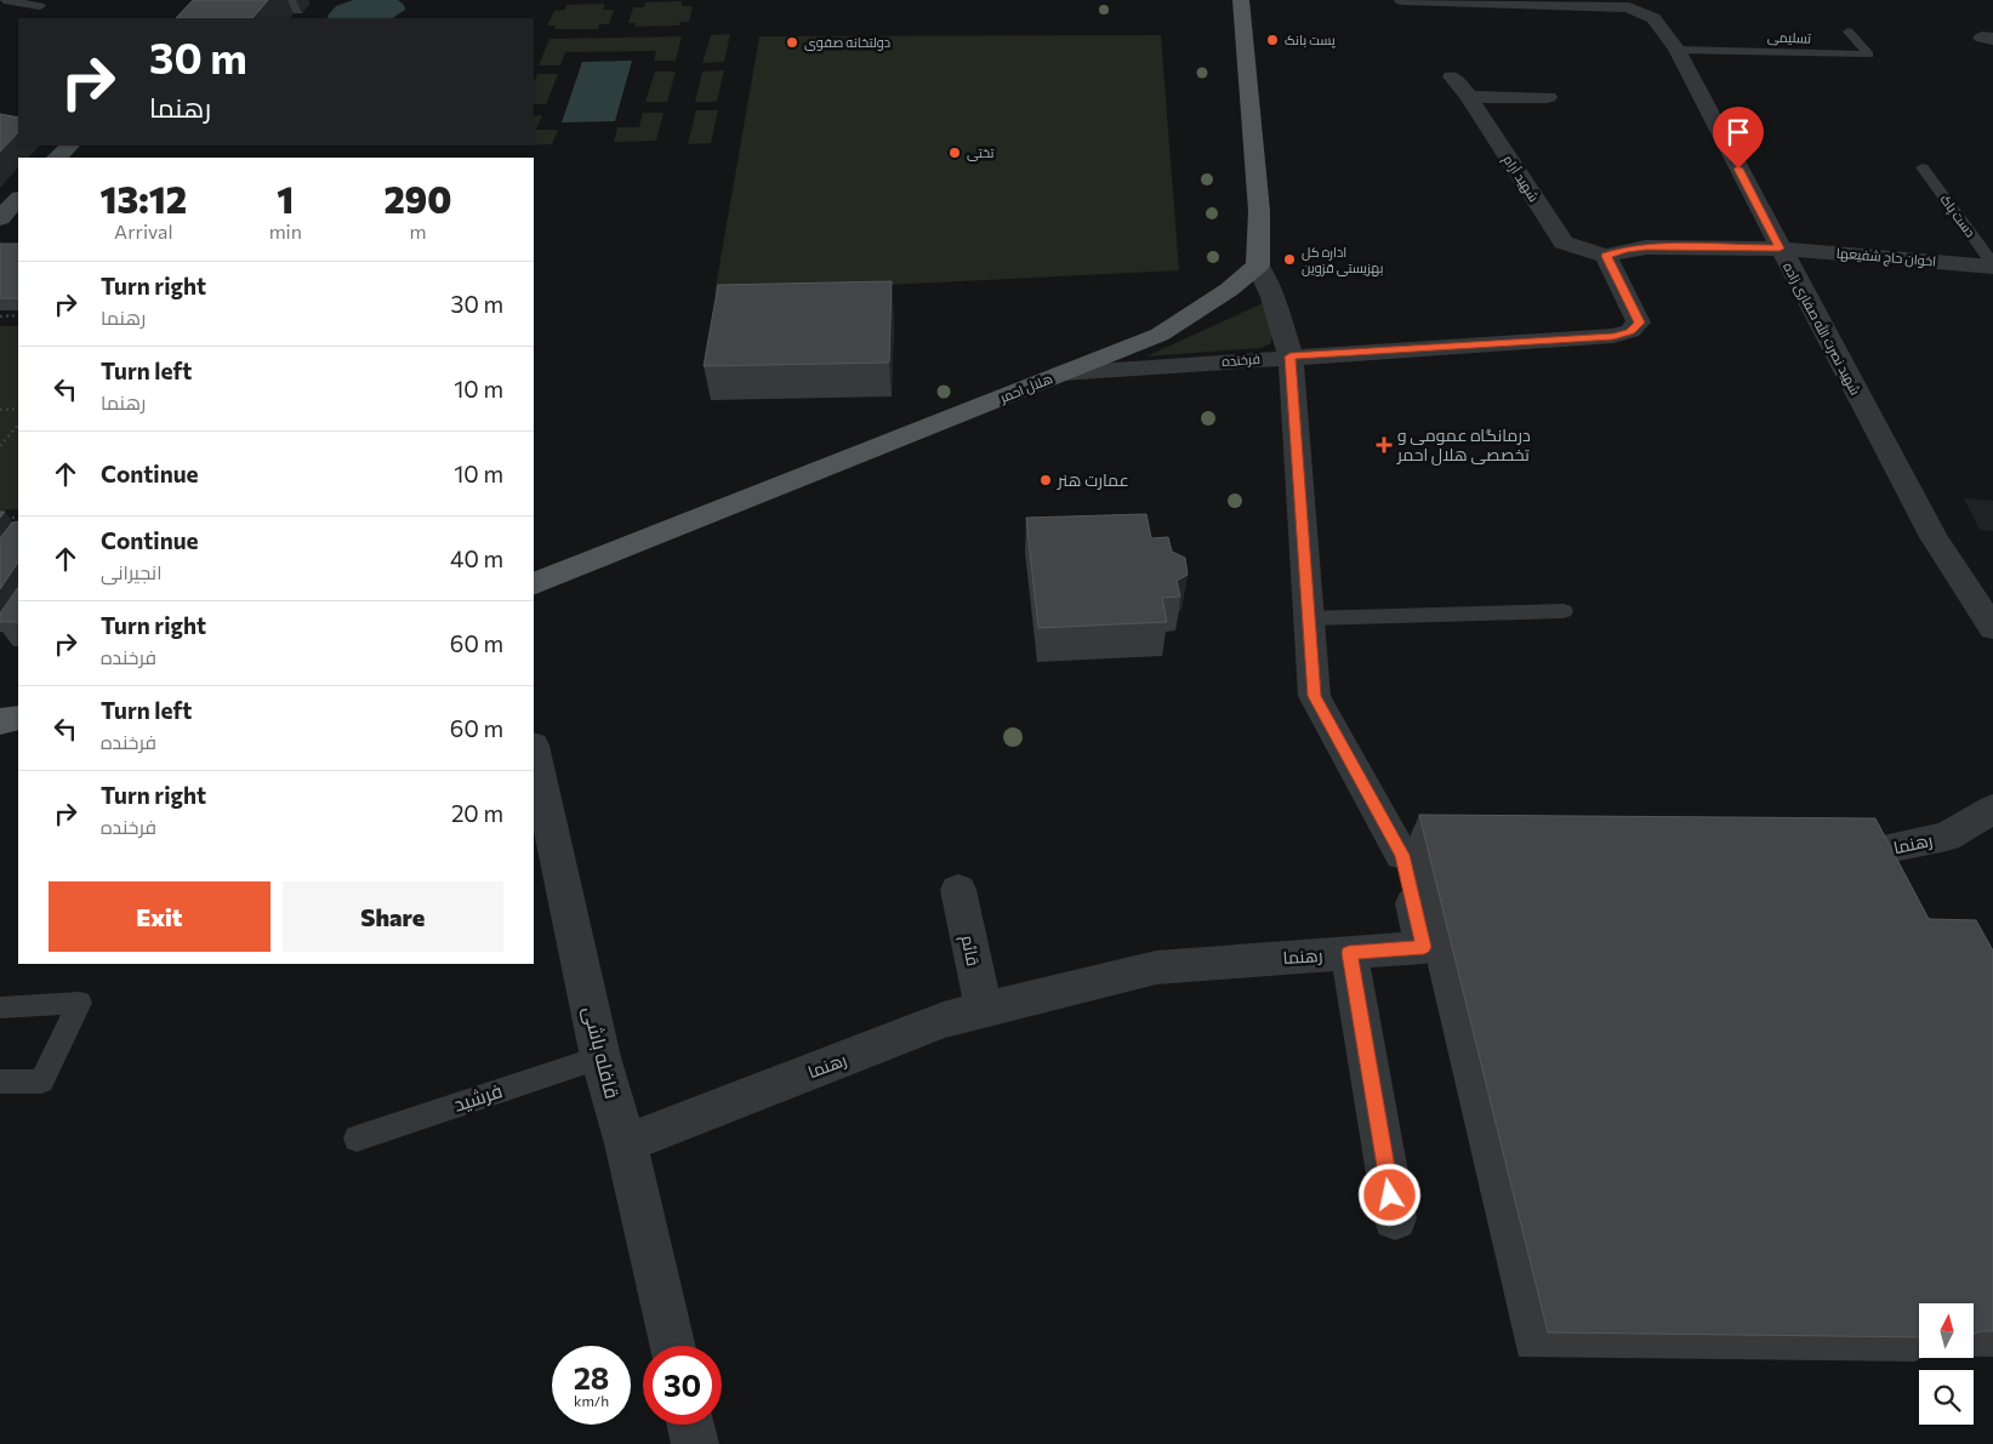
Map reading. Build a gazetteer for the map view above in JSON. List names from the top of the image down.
{
  "streets": {
    "main road": ["هلال احمر"],
    "street": [
      "شهید آرام",
      "اخوان حاج شفیعها",
      "شهید نصرت الله صفاری زاده",
      "فرخنده",
      "رهنما",
      "قائم",
      "قافله باشی"
    ],
    "lane": ["تسلیمی", "دست پاک", "فرشید"]
  },
  "crossings": [
    ["تسلیمی", "شهید نصرت الله صفاری زاده"],
    ["شهید آرام", "فرخنده"],
    ["دست پاک", "اخوان حاج شفیعها"],
    ["اخوان حاج شفیعها", "شهید نصرت الله صفاری زاده"],
    ["فرخنده", "هلال احمر"],
    ["رهنما", "قائم"],
    ["رهنما", "قافله باشی"],
    ["قافله باشی", "فرشید"]
  ],
  "places": {
    "other": [
      "پست بانک",
      "دولتخانه صفوی",
      "تختی",
      "اداره کل بهزیستی قزوین",
      "عمارت هنر"
    ],
    "health": ["درمانگاه عمومی و تخصصی هلال احمر"]
  },
  "north": "top",
  "page": {
    "turn": ["30 m", "رهنما"],
    "eta": [
      "13:12",
      "Arrival",
      "1",
      "min",
      "290",
      "m"
    ],
    "list": [
      {
        "name": "Turn right",
        "note": "رهنما",
        "value": "30 m"
      },
      {
        "name": "Turn left",
        "note": "رهنما",
        "value": "10 m"
      },
      {
        "name": "Continue",
        "value": "10 m"
      },
      {
        "name": "Continue",
        "note": "انجیرانی",
        "value": "40 m"
      },
      {
        "name": "Turn right",
        "note": "فرخنده",
        "value": "60 m"
      },
      {
        "name": "Turn left",
        "note": "فرخنده",
        "value": "60 m"
      },
      {
        "name": "Turn right",
        "note": "فرخنده",
        "value": "20 m"
      }
    ],
    "buttons": ["Exit", "Share"],
    "speed": "28 km/h",
    "limit": "30"
  }
}
